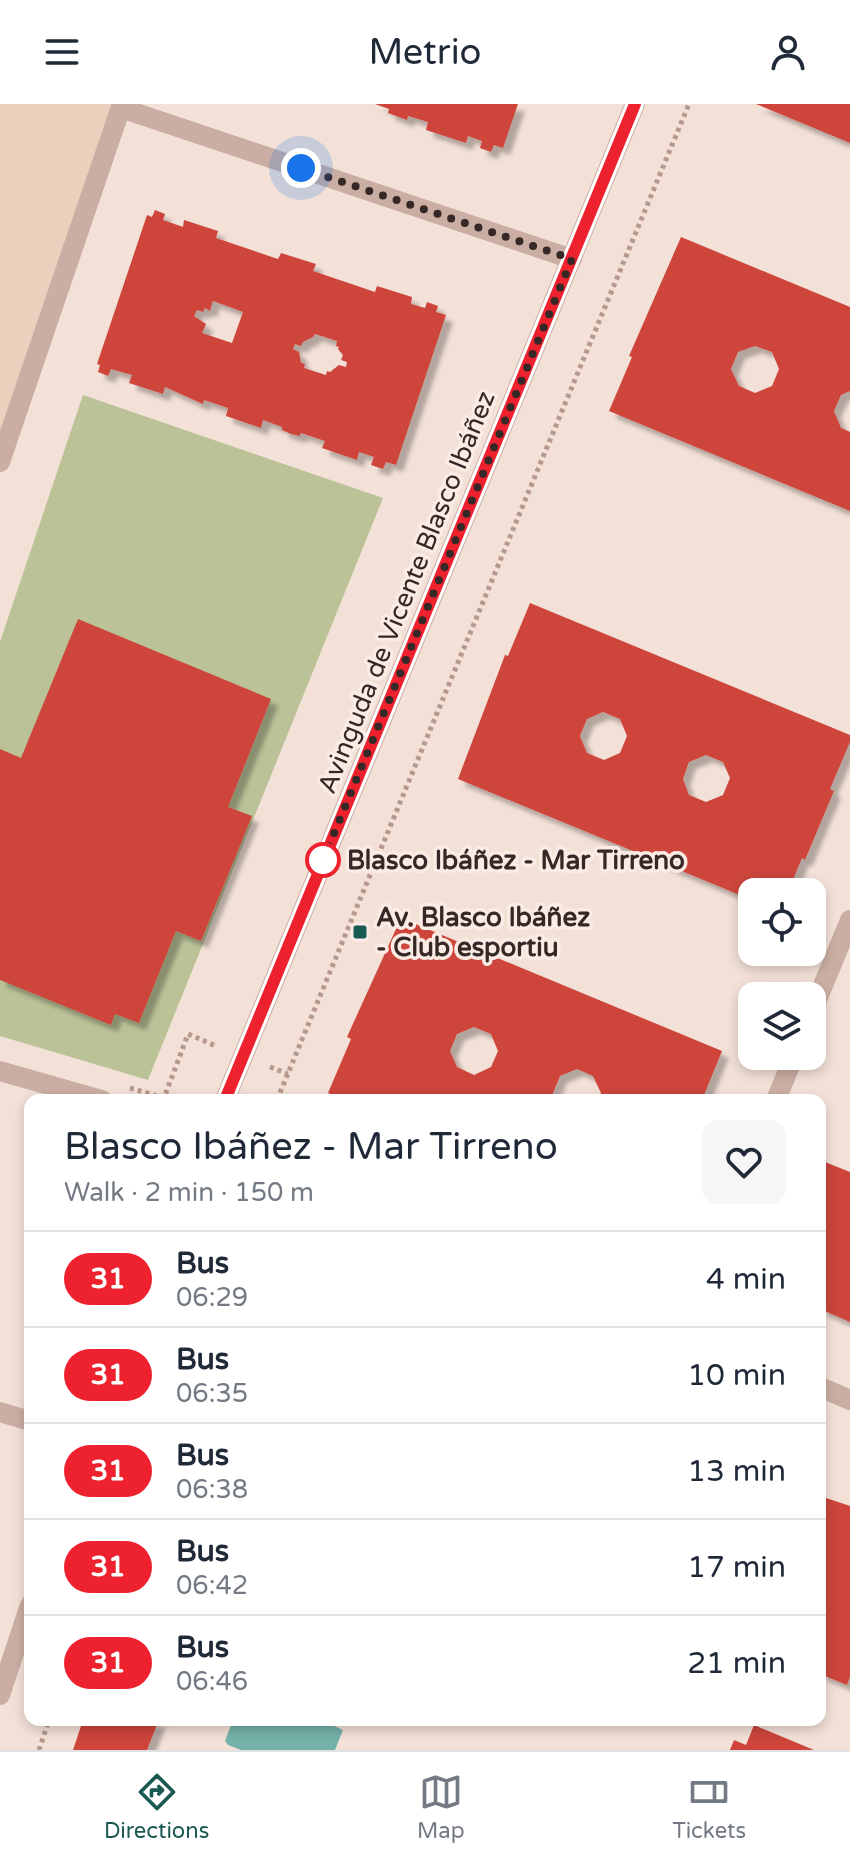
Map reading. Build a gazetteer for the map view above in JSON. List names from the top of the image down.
{
  "streets": {
    "street": ["Avinguda de Vicente Blasco Ibáñez"]
  },
  "places": {
    "other": ["Blasco Ibáñez - Mar Tirreno"],
    "transit": ["Av. Blasco Ibáñez - Club esportiu"]
  },
  "lines": ["bus line 31"],
  "page": {
    "header": "Metrio",
    "heading": ["Blasco Ibáñez - Mar Tirreno", "Walk · 2 min · 150 m"],
    "list": [
      {
        "mark": "31",
        "name": "Bus",
        "note": "06:29",
        "value": "4 min"
      },
      {
        "mark": "31",
        "name": "Bus",
        "note": "06:35",
        "value": "10 min"
      },
      {
        "mark": "31",
        "name": "Bus",
        "note": "06:38",
        "value": "13 min"
      },
      {
        "mark": "31",
        "name": "Bus",
        "note": "06:42",
        "value": "17 min"
      },
      {
        "mark": "31",
        "name": "Bus",
        "note": "06:46",
        "value": "21 min"
      }
    ],
    "tabs": ["Directions", "Map", "Tickets"]
  }
}
